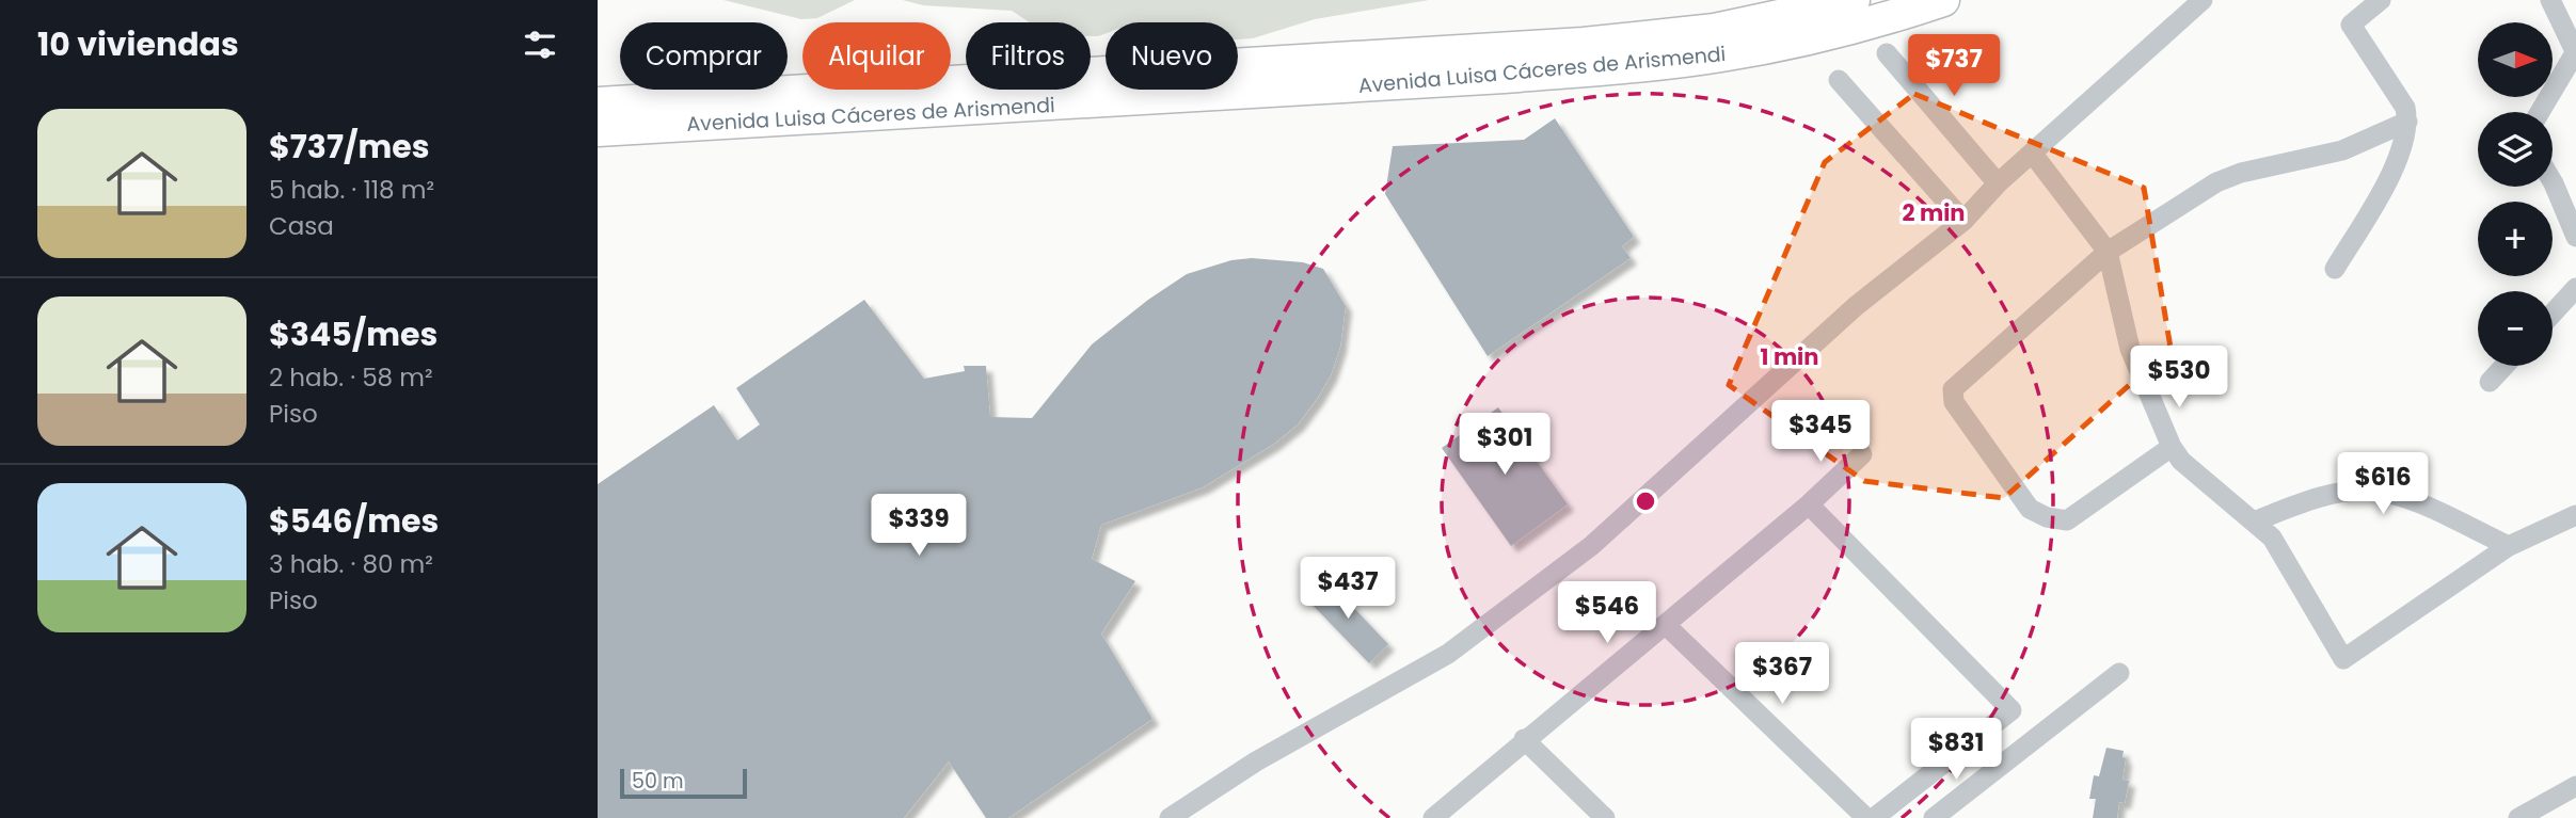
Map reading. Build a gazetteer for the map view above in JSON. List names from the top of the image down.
{
  "streets": {
    "main road": ["Avenida Luisa Cáceres de Arismendi"]
  },
  "scale_bar": "50 m",
  "north": "right",
  "page": {
    "heading": "10 viviendas",
    "map_buttons": ["+", "−"],
    "chip": [
      "Comprar",
      "Alquilar",
      "Filtros",
      "Nuevo"
    ],
    "price": [
      "$737",
      "$530",
      "$345",
      "$301",
      "$616",
      "$339",
      "$437",
      "$546",
      "$367",
      "$831"
    ],
    "list": [
      {
        "name": "$737/mes",
        "note": "5 hab. · 118 m² · Casa"
      },
      {
        "name": "$345/mes",
        "note": "2 hab. · 58 m² · Piso"
      },
      {
        "name": "$546/mes",
        "note": "3 hab. · 80 m² · Piso"
      }
    ],
    "scale": "50 m"
  },
  "rings": ["2 min", "1 min"]
}
